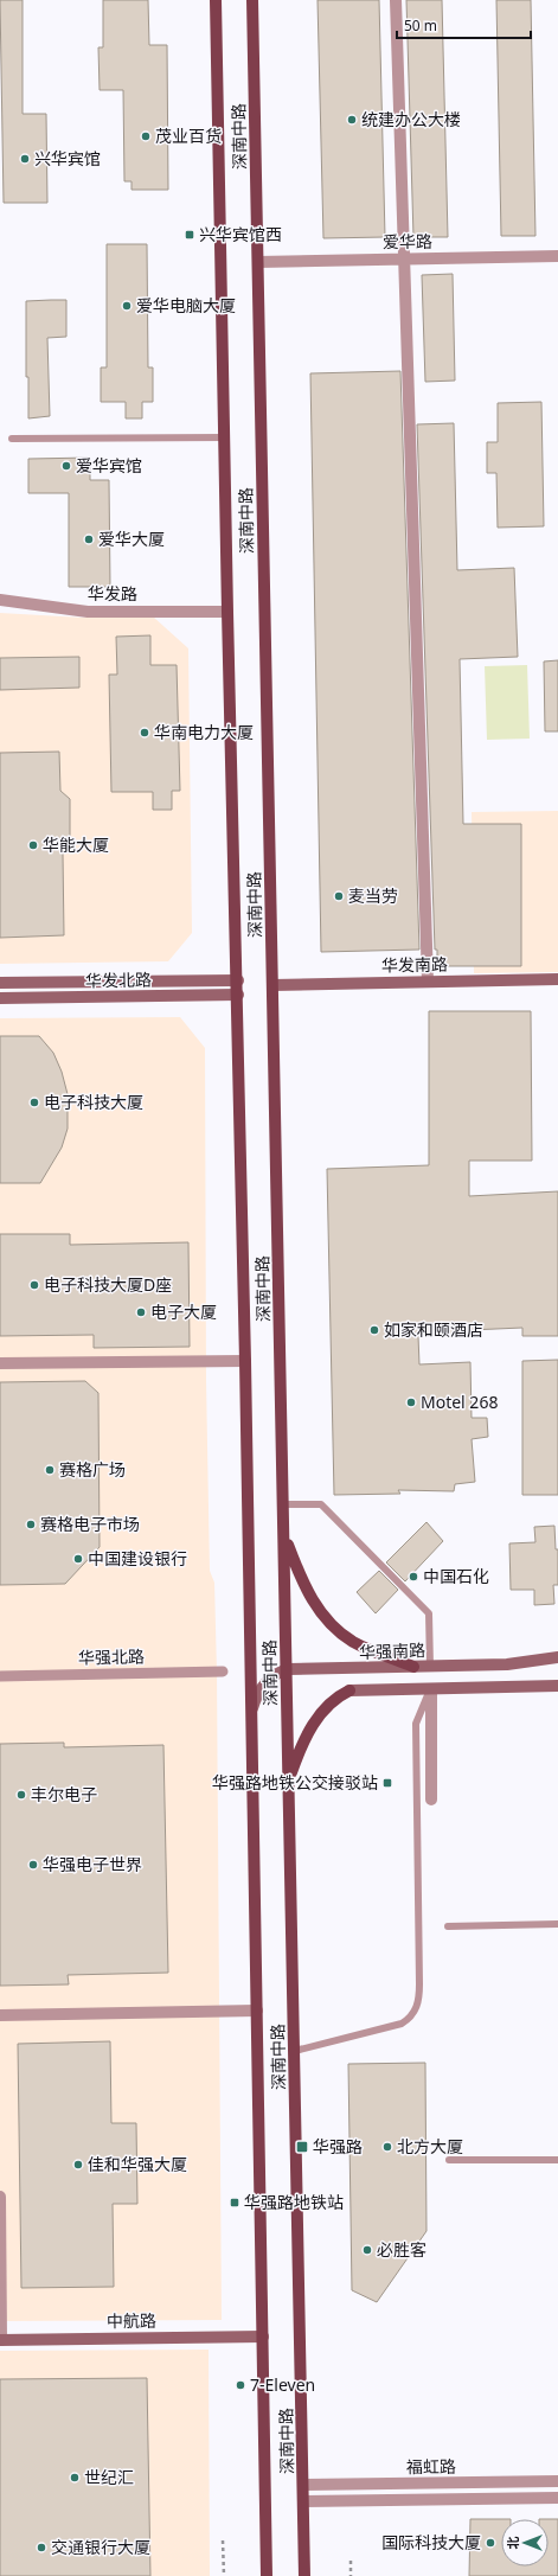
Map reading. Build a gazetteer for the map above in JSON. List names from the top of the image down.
{
  "streets": {
    "main road": [
      "深南中路",
      "华发南路",
      "华发北路",
      "华强南路",
      "中航路"
    ],
    "street": [
      "爱华路",
      "华发路",
      "华强北路",
      "福虹路"
    ]
  },
  "crossings": [
    ["深南中路", "爱华路"],
    ["深南中路", "华发路"],
    ["深南中路", "华发南路"],
    ["深南中路", "华发北路"],
    ["深南中路", "华强南路"],
    ["深南中路", "中航路"],
    ["深南中路", "福虹路"]
  ],
  "places": {
    "other": [
      "统建办公大楼",
      "茂业百货",
      "兴华宾馆",
      "爱华电脑大厦",
      "爱华宾馆",
      "爱华大厦",
      "华南电力大厦",
      "华能大厦",
      "麦当劳",
      "电子科技大厦",
      "电子科技大厦D座",
      "电子大厦",
      "如家和颐酒店",
      "Motel 268",
      "赛格广场",
      "赛格电子市场",
      "中国建设银行",
      "中国石化",
      "丰尔电子",
      "华强电子世界",
      "北方大厦",
      "佳和华强大厦",
      "必胜客",
      "7-Eleven",
      "世纪汇",
      "国际科技大厦",
      "交通银行大厦"
    ],
    "transit": [
      "兴华宾馆西",
      "华强路地铁公交接驳站",
      "华强路",
      "华强路地铁站"
    ]
  },
  "scale_bar": "50 m",
  "north": "left"
}
